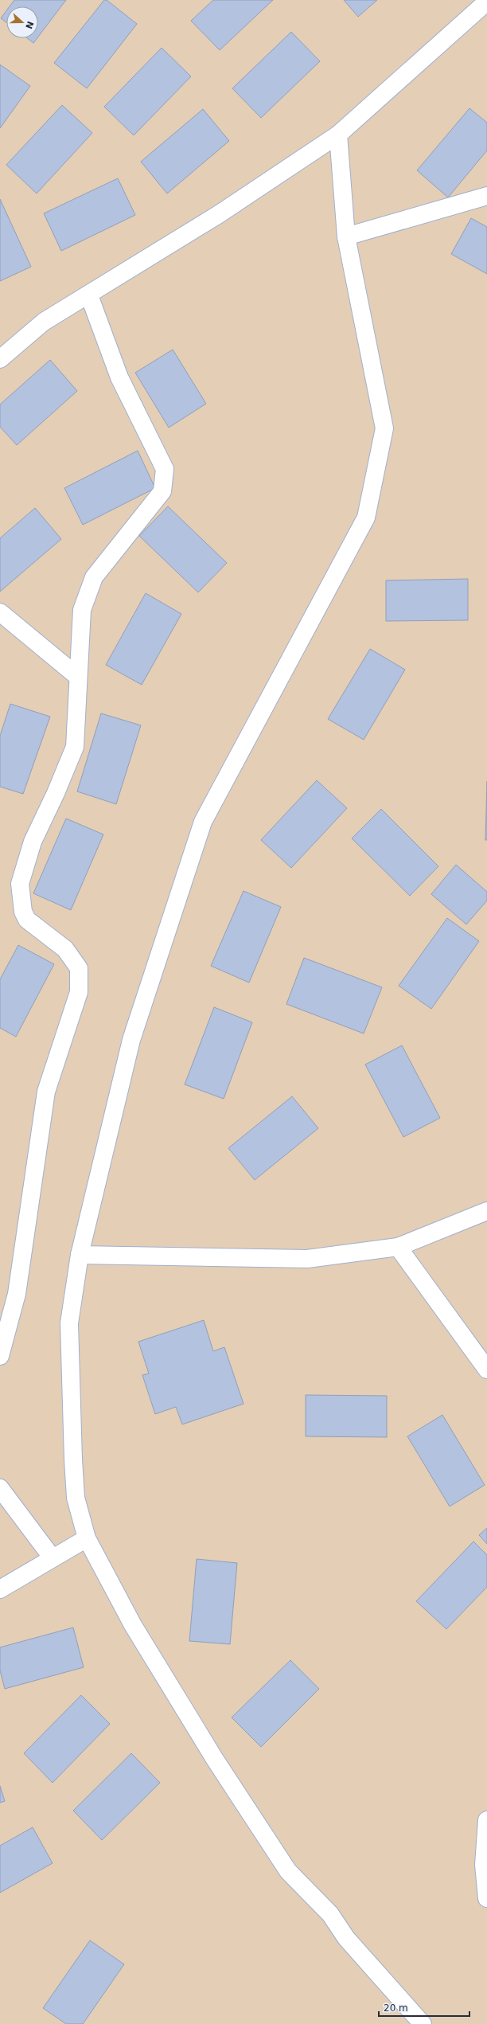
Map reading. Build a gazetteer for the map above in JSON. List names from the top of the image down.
{
  "scale_bar": "20 m",
  "north": "right"
}
